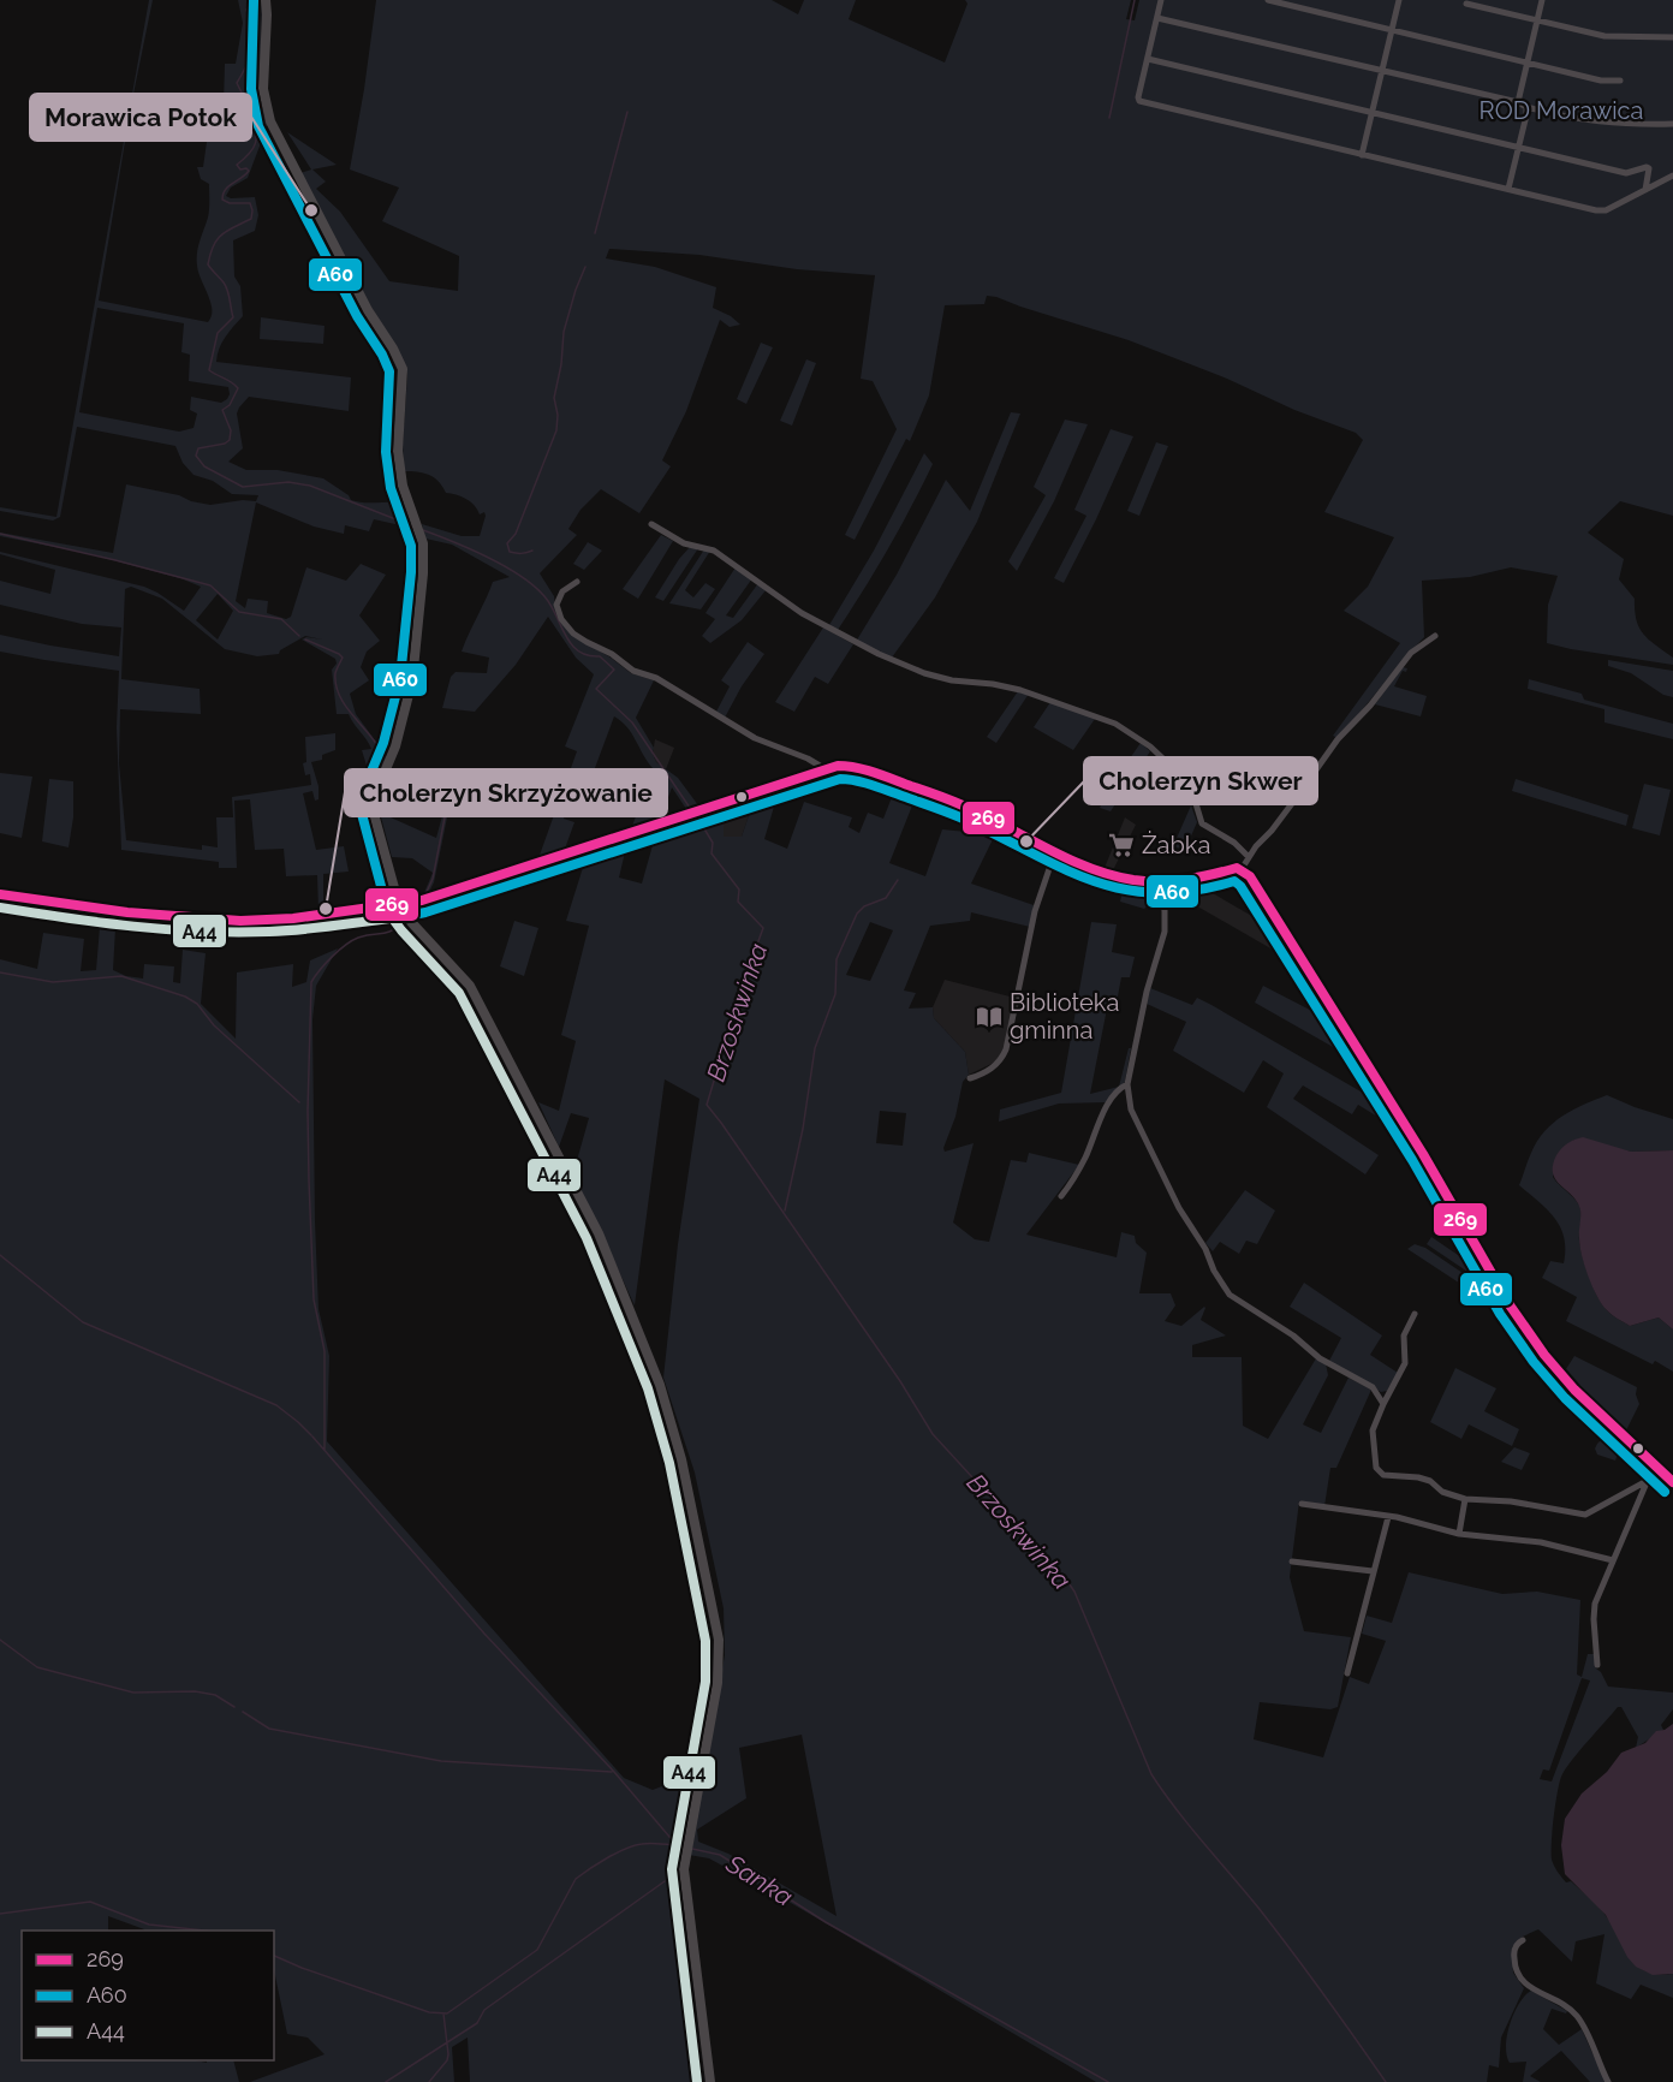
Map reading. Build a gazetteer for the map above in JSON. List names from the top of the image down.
{
  "water": ["Brzoskwinka", "Sanka"],
  "parks": ["ROD Morawica"],
  "places": {
    "other": ["Morawica Potok", "Cholerzyn Skwer", "Cholerzyn Skrzyżowanie"],
    "supermarket": ["Żabka"],
    "library": ["Biblioteka gminna"]
  },
  "lines": ["transit line A60", "transit line 269", "transit line A44"],
  "legend": ["269", "A60", "A44"]
}
